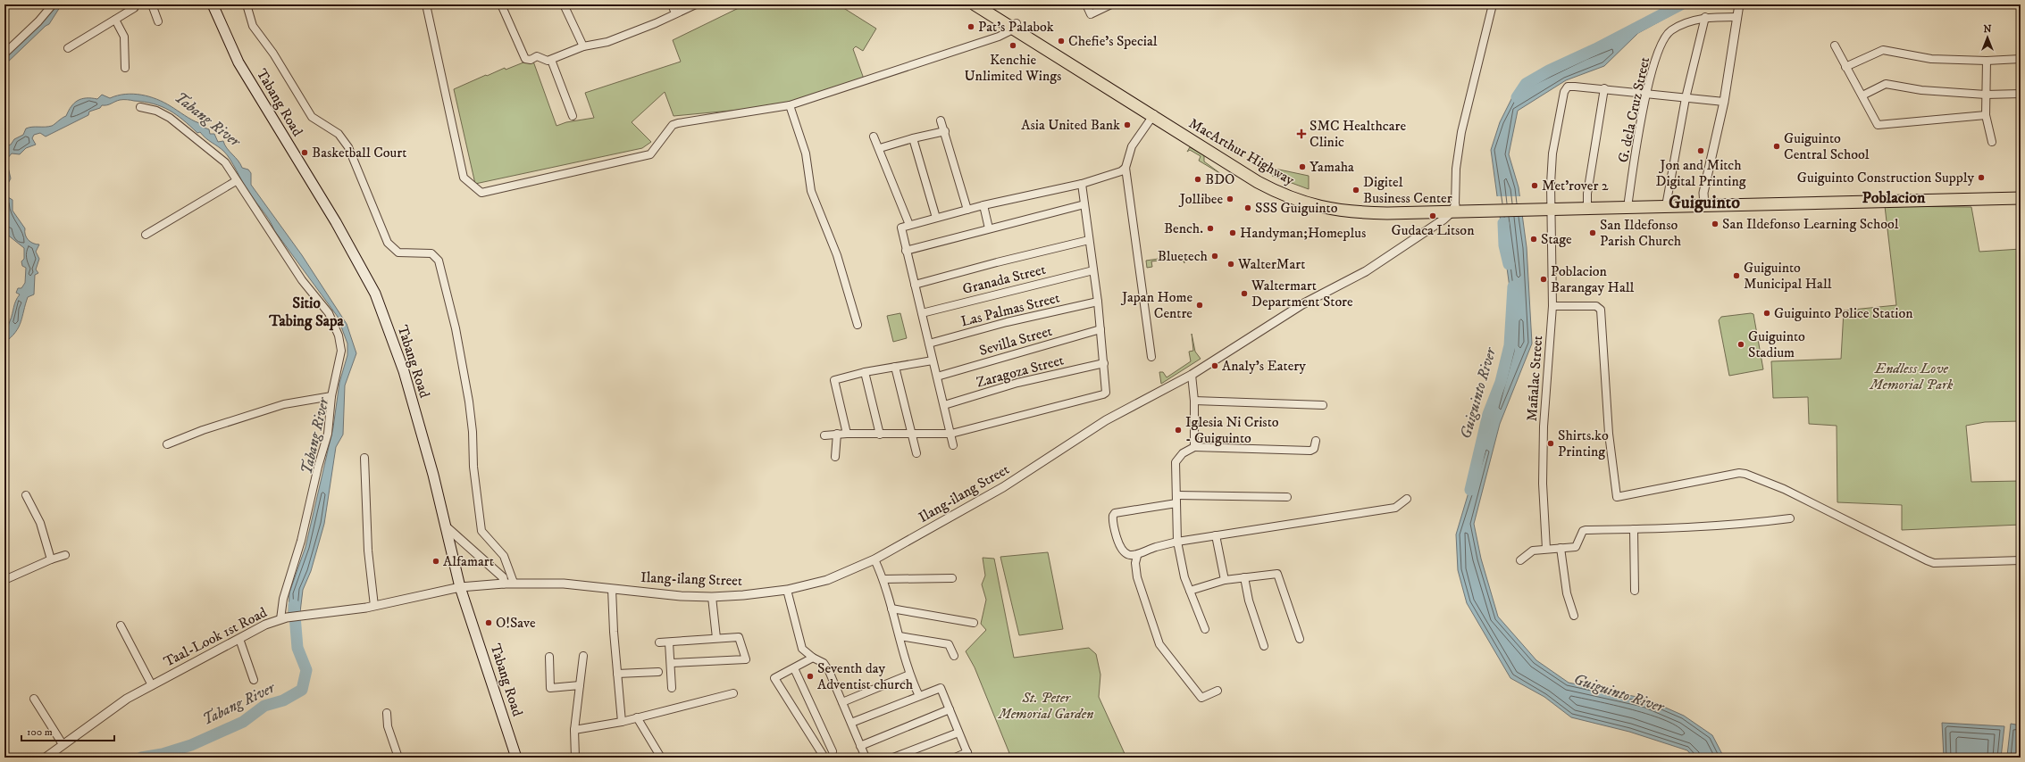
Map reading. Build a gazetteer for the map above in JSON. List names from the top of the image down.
{
  "streets": {
    "highway": ["MacArthur Highway"],
    "main road": ["Tabang Road"],
    "street": [
      "G. dela Cruz Street",
      "Granada Street",
      "Las Palmas Street",
      "Sevilla Street",
      "Zaragoza Street",
      "Mañalac Street",
      "Ilang-ilang Street",
      "Taal-Look 1st Road"
    ]
  },
  "crossings": [
    ["Tabang Road", "Taal-Look 1st Road"],
    ["G. dela Cruz Street", "MacArthur Highway"],
    ["G. dela Cruz Street", "Mañalac Street"],
    ["MacArthur Highway", "Mañalac Street"],
    ["MacArthur Highway", "Ilang-ilang Street"],
    ["Ilang-ilang Street", "Taal-Look 1st Road"]
  ],
  "districts": ["Poblacion", "Guiguinto", "Sitio Tabing Sapa"],
  "water": ["Tabang River", "Guiguinto River"],
  "parks": ["Endless Love Memorial Park", "St. Peter Memorial Garden"],
  "places": {
    "other": [
      "Pat's Palabok",
      "Chefie's Special",
      "Kenchie Unlimited Wings",
      "Asia United Bank",
      "Guiguinto Central School",
      "Jon and Mitch Digital Printing",
      "Basketball Court",
      "Yamaha",
      "Guiguinto Construction Supply",
      "BDO",
      "Met'rover 2",
      "Digitel Business Center",
      "Jollibee",
      "SSS Guiguinto",
      "Gudaca Litson",
      "San Ildefonso Learning School",
      "Bench.",
      "Handyman;Homeplus",
      "San Ildefonso Parish Church",
      "Stage",
      "Bluetech",
      "WalterMart",
      "Guiguinto Municipal Hall",
      "Poblacion Barangay Hall",
      "Waltermart Department Store",
      "Japan Home Centre",
      "Guiguinto Police Station",
      "Guiguinto Stadium",
      "Analy's Eatery",
      "Iglesia Ni Cristo - Guiguinto",
      "Shirts.ko Printing",
      "Alfamart",
      "O!Save",
      "Seventh day Adventist church"
    ],
    "health": ["SMC Healthcare Clinic"]
  },
  "scale_bar": "100 m",
  "north": "top"
}
